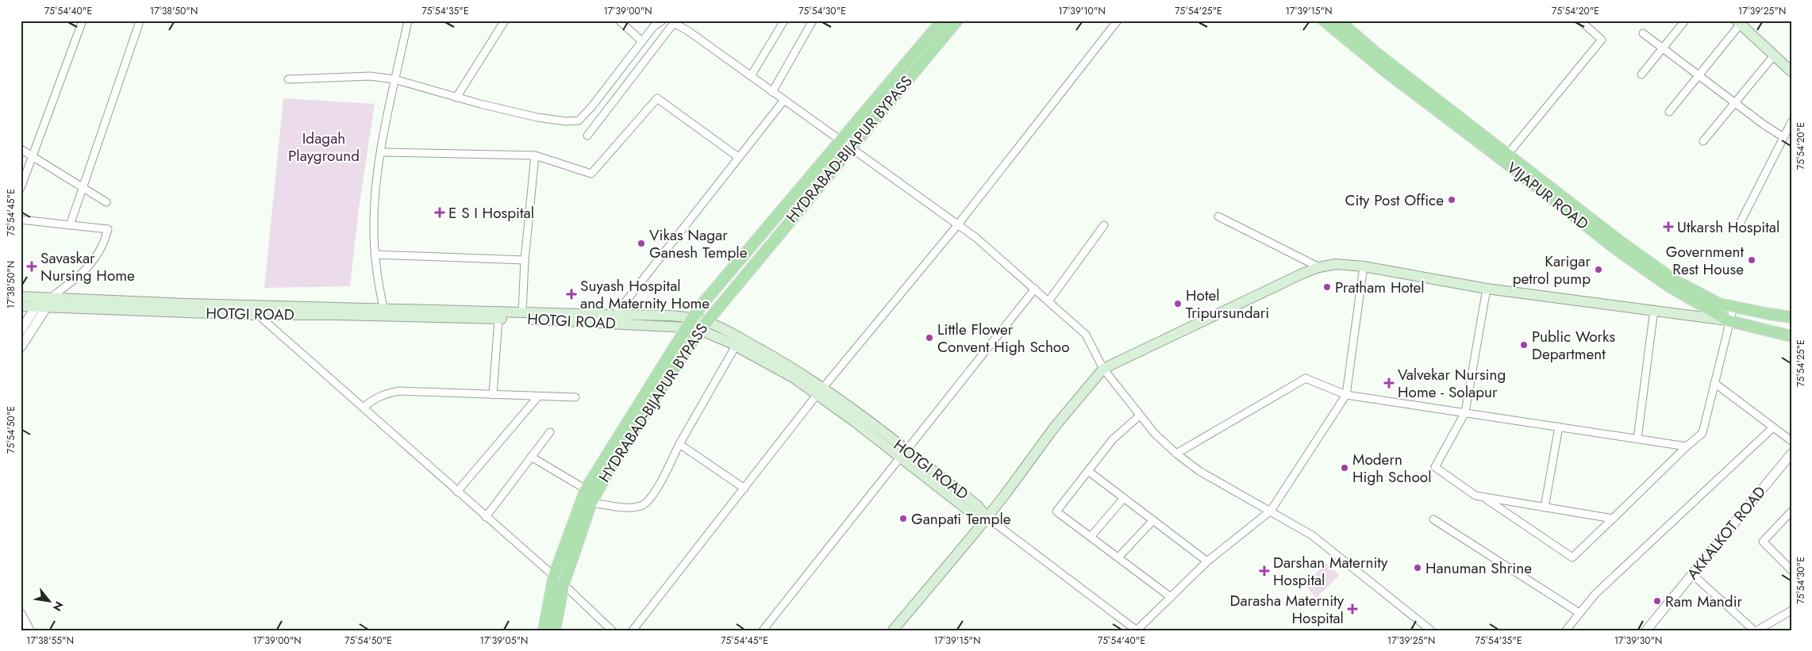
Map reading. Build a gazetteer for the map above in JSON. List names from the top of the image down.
{
  "streets": {
    "main road": ["HYDRABAD-BIJAPUR BYPASS", "VIJAPUR ROAD", "HOTGI ROAD"],
    "street": ["AKKALKOT ROAD"]
  },
  "crossings": [
    ["HYDRABAD-BIJAPUR BYPASS", "HOTGI ROAD"]
  ],
  "parks": ["Idagah Playground"],
  "places": {
    "other": [
      "City Post Office",
      "Vikas Nagar Ganesh Temple",
      "Government Rest House",
      "Karigar petrol pump",
      "Pratham Hotel",
      "Hotel Tripursundari",
      "Little Flower Convent High Schoo",
      "Public Works Department",
      "Modern High School",
      "Ganpati Temple",
      "Hanuman Shrine",
      "Ram Mandir"
    ],
    "health": [
      "E S I Hospital",
      "Utkarsh Hospital",
      "Savaskar Nursing Home",
      "Suyash Hospital and Maternity Home",
      "Valvekar Nursing Home - Solapur",
      "Darshan Maternity Hospital",
      "Darasha Maternity Hospital"
    ]
  },
  "north": "bottom right",
  "coordinates": [
    "75°54'40\"E",
    "17°38'50\"N",
    "75°54'35\"E",
    "17°39'00\"N",
    "75°54'30\"E",
    "17°39'10\"N",
    "75°54'25\"E",
    "17°39'15\"N",
    "75°54'20\"E",
    "17°39'25\"N",
    "75°54'45\"E",
    "75°54'50\"E",
    "17°38'55\"N",
    "17°39'05\"N",
    "17°39'30\"N"
  ]
}
